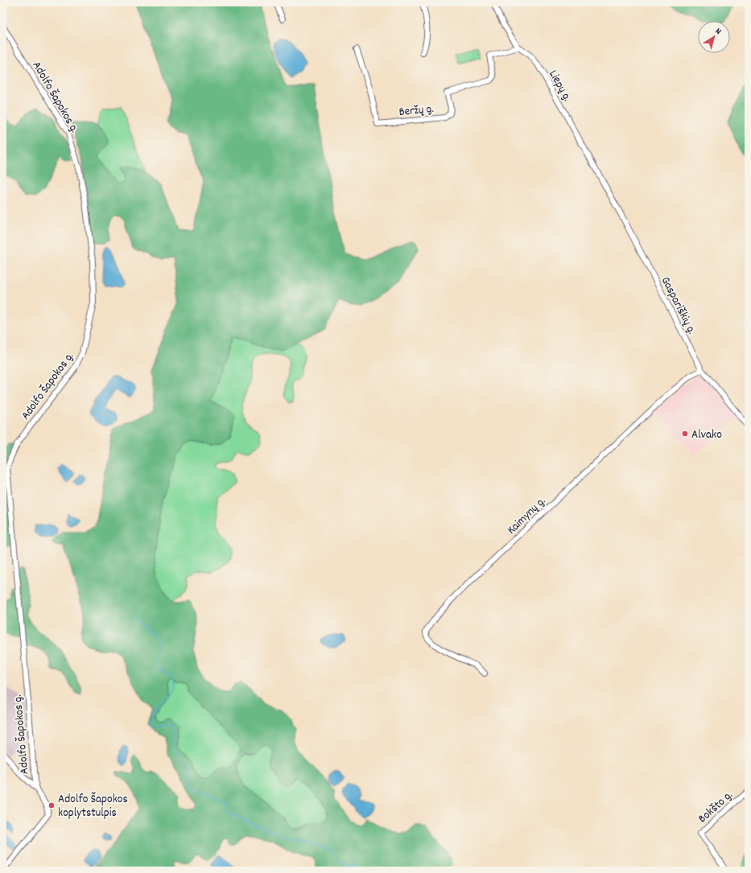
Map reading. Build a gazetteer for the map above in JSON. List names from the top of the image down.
{
  "streets": {
    "street": [
      "Liepų g.",
      "Adolfo Šapokos g.",
      "Beržų g.",
      "Gaspariškių g.",
      "Kaimynų g.",
      "Bokšto g."
    ]
  },
  "crossings": [
    ["Liepų g.", "Beržų g."],
    ["Liepų g.", "Gaspariškių g."],
    ["Gaspariškių g.", "Kaimynų g."]
  ],
  "places": ["Alvako", "Adolfo Šapokos koplytstulpis"],
  "north": "top right"
}
